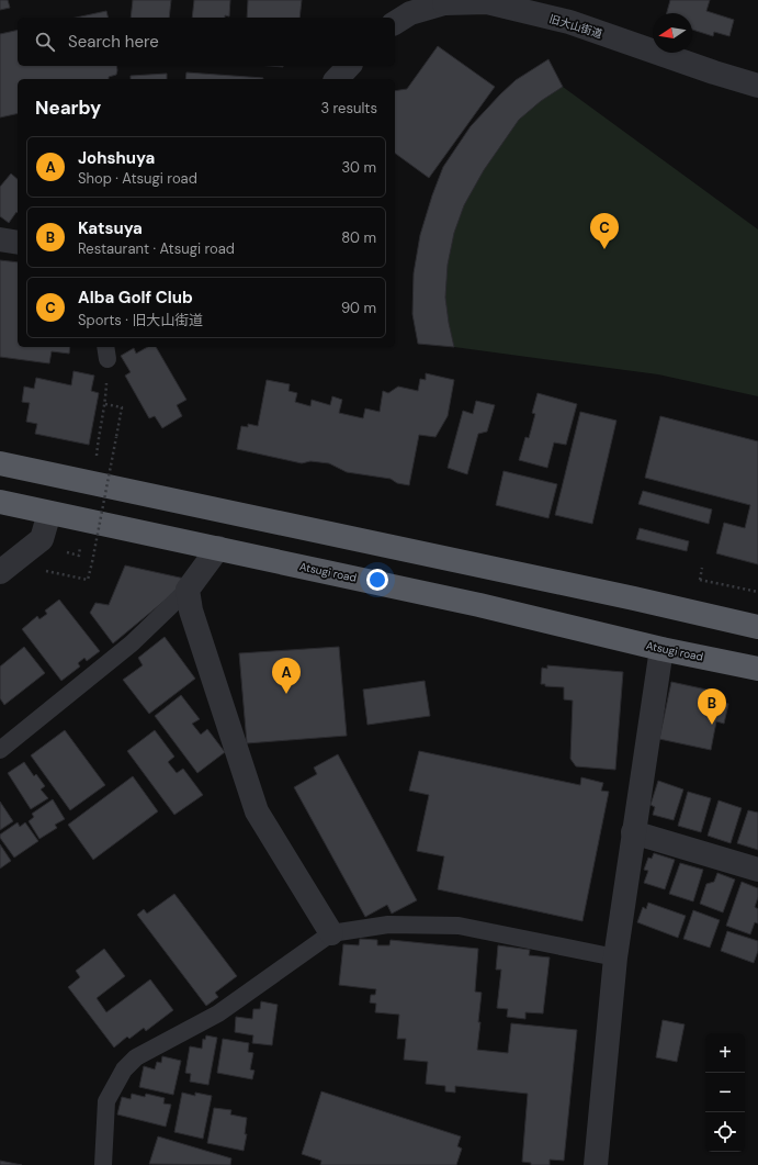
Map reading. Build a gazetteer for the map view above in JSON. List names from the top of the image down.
{
  "streets": {
    "highway": ["Atsugi road"],
    "street": ["旧大山街道"]
  },
  "north": "left",
  "page": {
    "search": "Search here",
    "heading": ["Nearby", "3 results"],
    "list": [
      {
        "mark": "A",
        "name": "Johshuya",
        "note": "Shop · Atsugi road",
        "value": "30 m"
      },
      {
        "mark": "B",
        "name": "Katsuya",
        "note": "Restaurant · Atsugi road",
        "value": "80 m"
      },
      {
        "mark": "C",
        "name": "Alba Golf Club",
        "note": "Sports · 旧大山街道",
        "value": "90 m"
      }
    ],
    "pins": ["C", "A", "B"],
    "map_buttons": ["+", "−"]
  }
}
